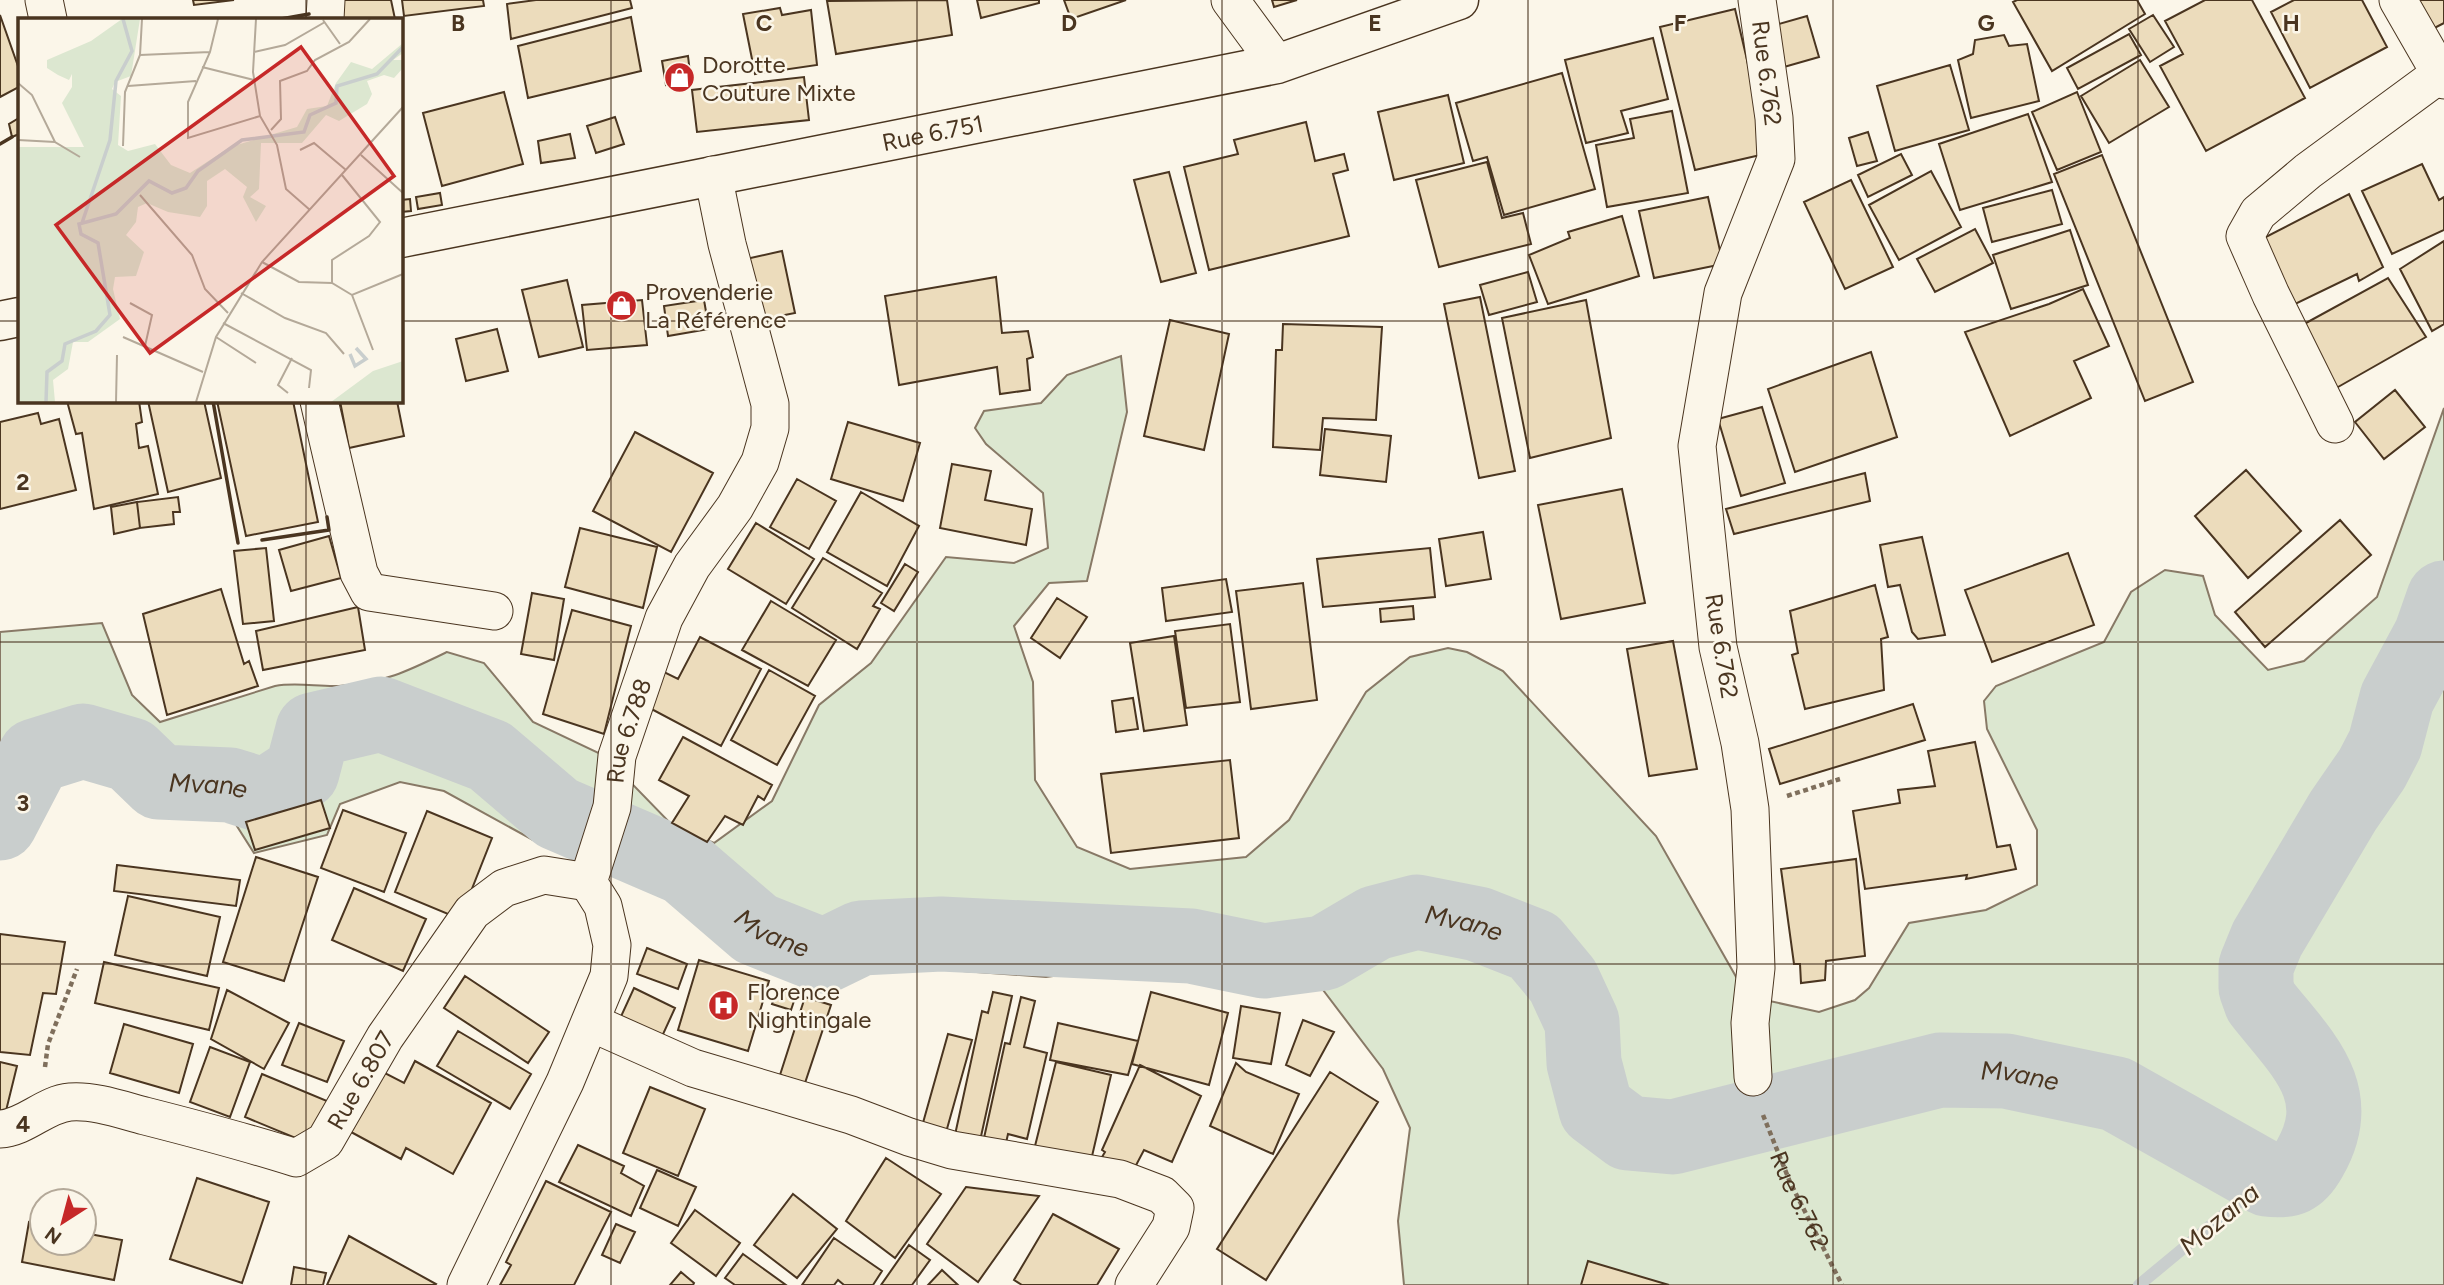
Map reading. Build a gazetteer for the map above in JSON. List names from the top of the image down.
{
  "streets": {
    "main road": ["Rue 6.751"],
    "street": ["Rue 6.762", "Rue 6.788", "Rue 6.807"]
  },
  "crossings": [
    ["Rue 6.751", "Rue 6.788"],
    ["Rue 6.788", "Rue 6.807"]
  ],
  "water": ["Mvane", "Mozana"],
  "places": {
    "shop": ["Dorotte Couture Mixte", "Provenderie La Référence"],
    "hospital": ["Florence Nightingale"]
  },
  "north": "bottom left",
  "grid": {
    "columns": [
      "B",
      "C",
      "D",
      "E",
      "F",
      "G",
      "H"
    ],
    "rows": ["2", "3", "4"]
  }
}
